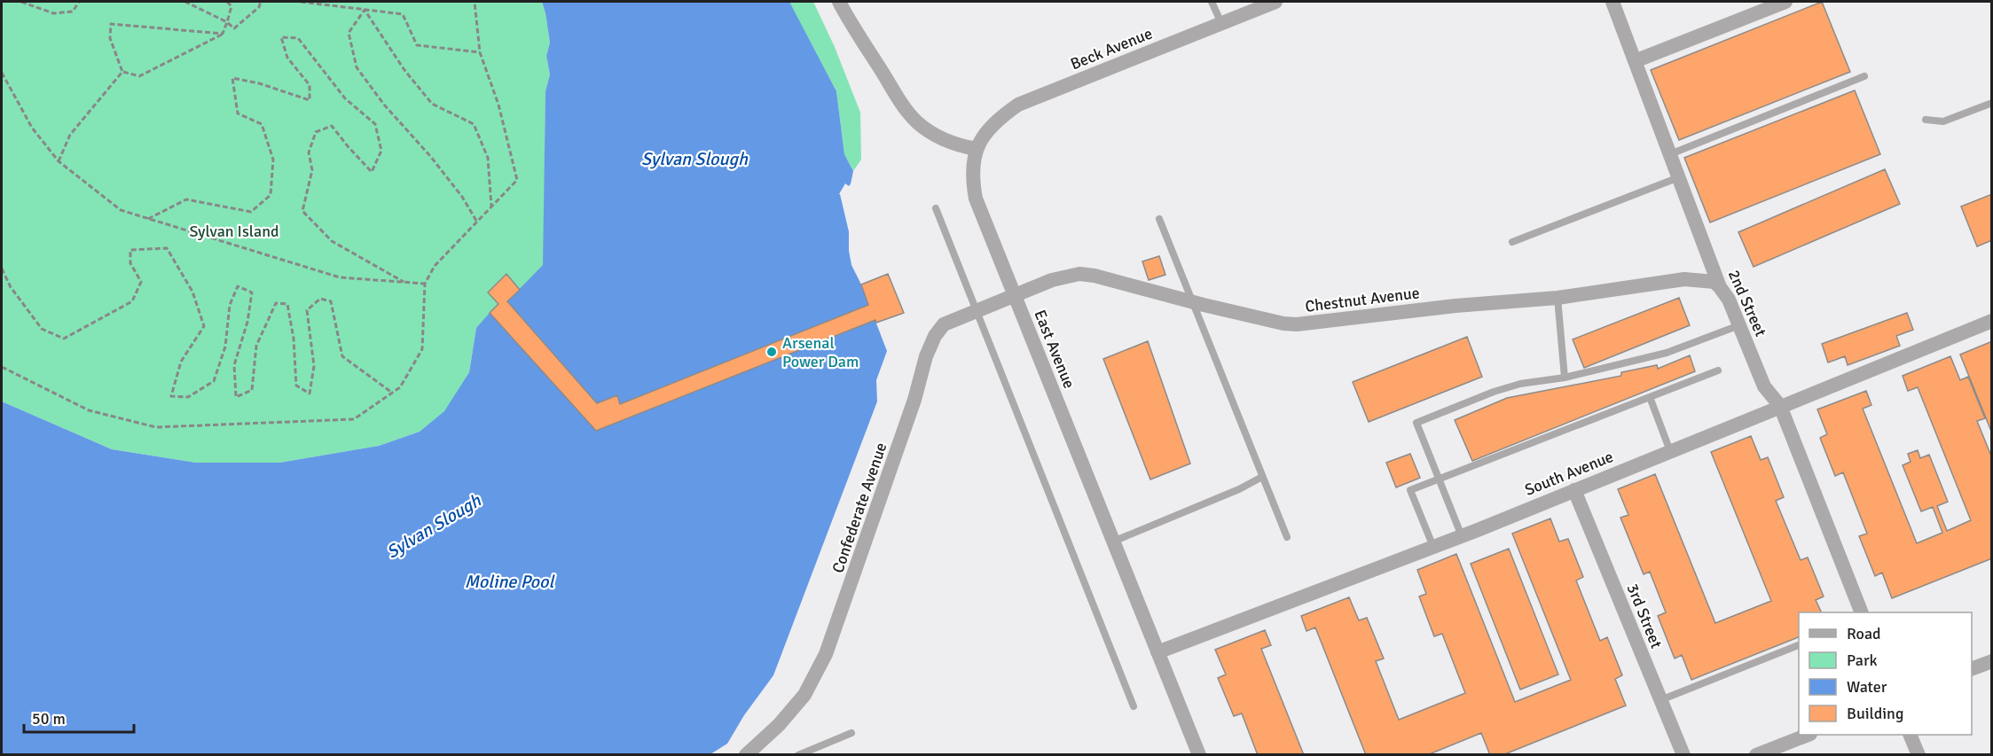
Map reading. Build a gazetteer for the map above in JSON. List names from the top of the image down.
{
  "streets": {
    "street": [
      "Beck Avenue",
      "Chestnut Avenue",
      "2nd Street",
      "East Avenue",
      "South Avenue",
      "Confederate Avenue",
      "3rd Street"
    ]
  },
  "crossings": [
    ["Beck Avenue", "East Avenue"],
    ["Chestnut Avenue", "2nd Street"],
    ["Chestnut Avenue", "East Avenue"],
    ["Chestnut Avenue", "Confederate Avenue"],
    ["2nd Street", "South Avenue"],
    ["East Avenue", "South Avenue"],
    ["East Avenue", "Confederate Avenue"],
    ["South Avenue", "3rd Street"]
  ],
  "water": ["Sylvan Slough", "Moline Pool"],
  "parks": ["Sylvan Island"],
  "places": ["Arsenal Power Dam"],
  "legend": [
    "Road",
    "Park",
    "Water",
    "Building"
  ],
  "scale_bar": "50 m"
}
